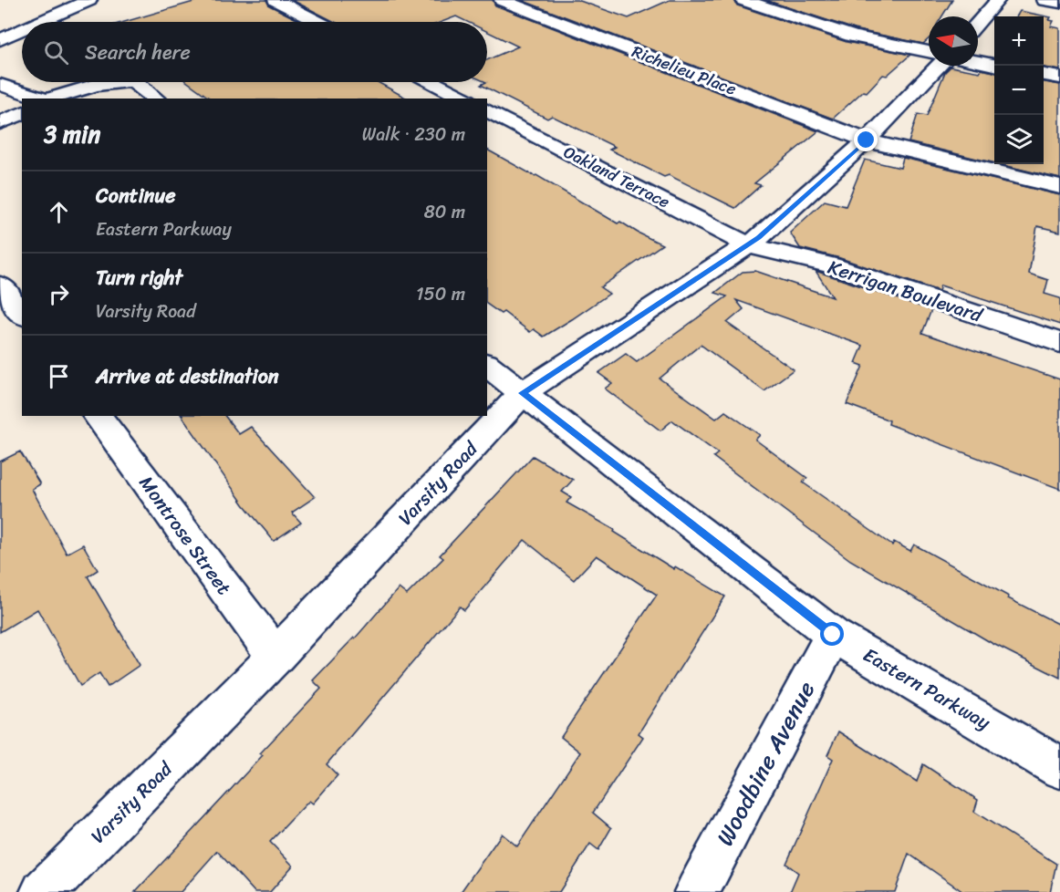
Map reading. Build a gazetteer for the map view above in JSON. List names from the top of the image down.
{
  "streets": {
    "street": [
      "Richelieu Place",
      "Oakland Terrace",
      "Kerrigan Boulevard",
      "Varsity Road",
      "Montrose Street",
      "Eastern Parkway",
      "Woodbine Avenue"
    ]
  },
  "crossings": [
    ["Richelieu Place", "Varsity Road"],
    ["Oakland Terrace", "Kerrigan Boulevard"],
    ["Oakland Terrace", "Varsity Road"],
    ["Kerrigan Boulevard", "Varsity Road"],
    ["Varsity Road", "Montrose Street"],
    ["Varsity Road", "Eastern Parkway"],
    ["Eastern Parkway", "Woodbine Avenue"]
  ],
  "north": "left",
  "page": {
    "map_buttons": ["+", "−"],
    "search": "Search here",
    "heading": ["3 min", "Walk · 230 m"],
    "list": [
      ["Continue", "Eastern Parkway", "80 m"],
      ["Turn right", "Varsity Road", "150 m"],
      "Arrive at destination"
    ]
  }
}
